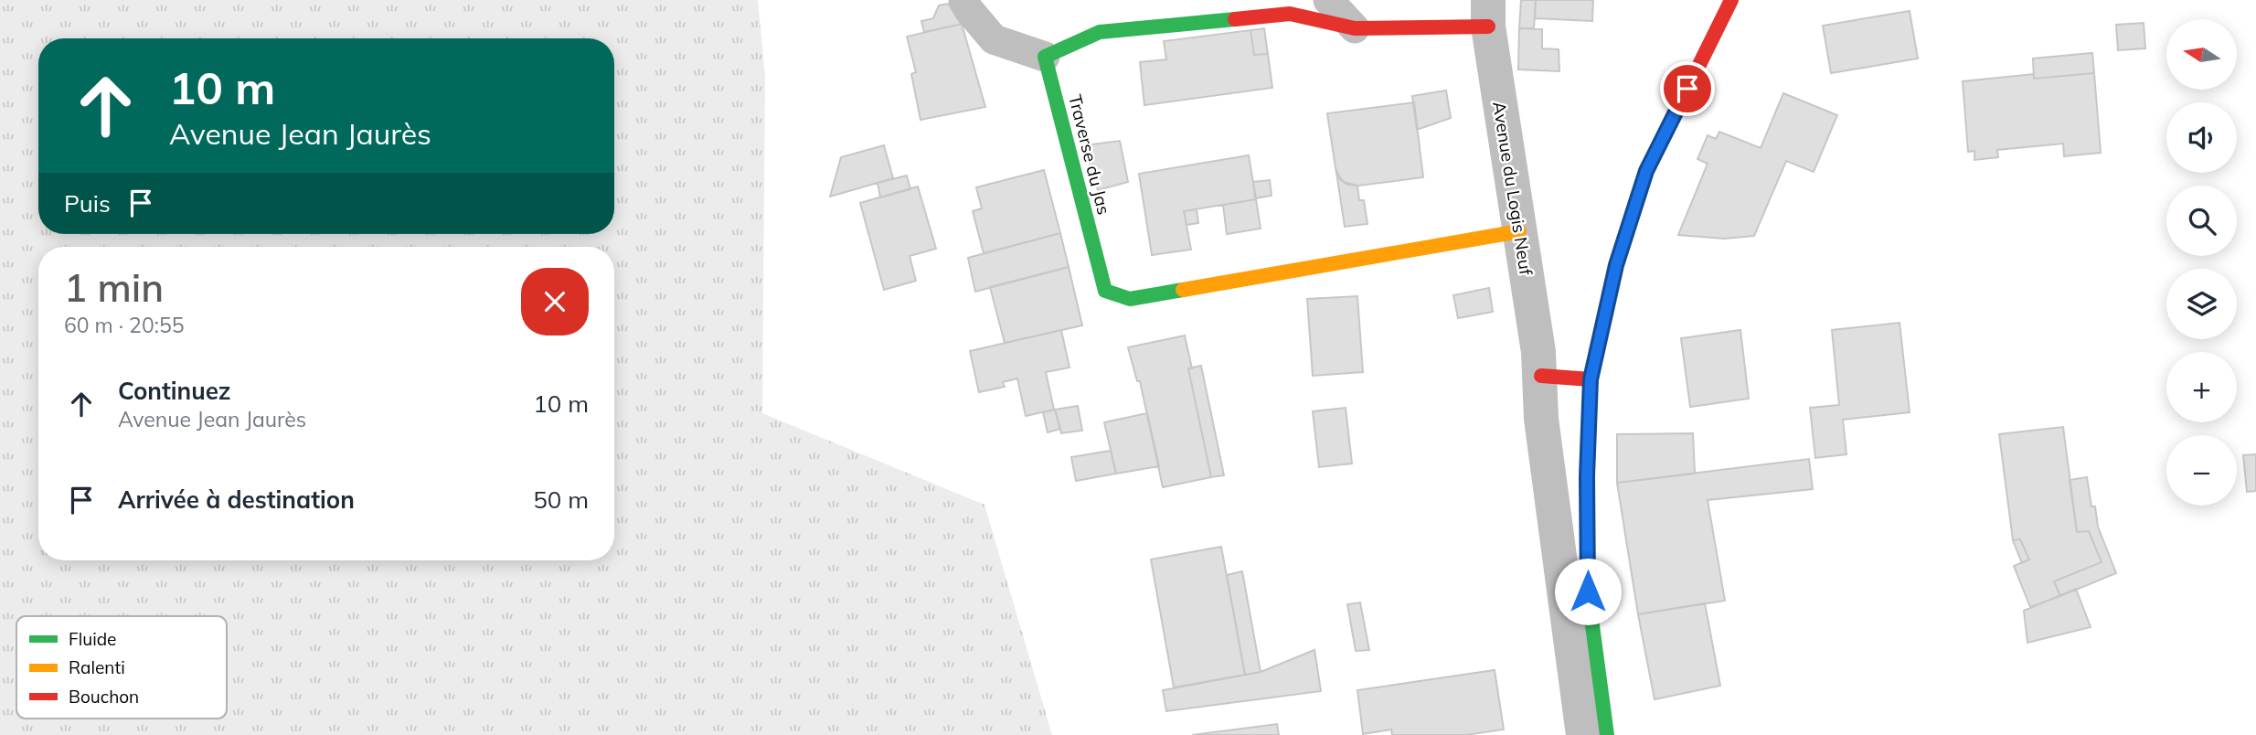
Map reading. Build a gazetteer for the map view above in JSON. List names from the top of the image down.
{
  "streets": {
    "street": ["Traverse du Jas", "Avenue du Logis Neuf"]
  },
  "crossings": [
    ["Traverse du Jas", "Avenue du Logis Neuf"]
  ],
  "legend": ["Fluide", "Ralenti", "Bouchon"],
  "north": "left",
  "page": {
    "map_buttons": ["+", "−"],
    "turn": ["10 m", "Avenue Jean Jaurès"],
    "then": "Puis",
    "heading": ["1 min", "60 m · 20:55"],
    "list": [
      {
        "name": "Continuez",
        "note": "Avenue Jean Jaurès",
        "value": "10 m"
      },
      {
        "name": "Arrivée à destination",
        "value": "50 m"
      }
    ]
  }
}
